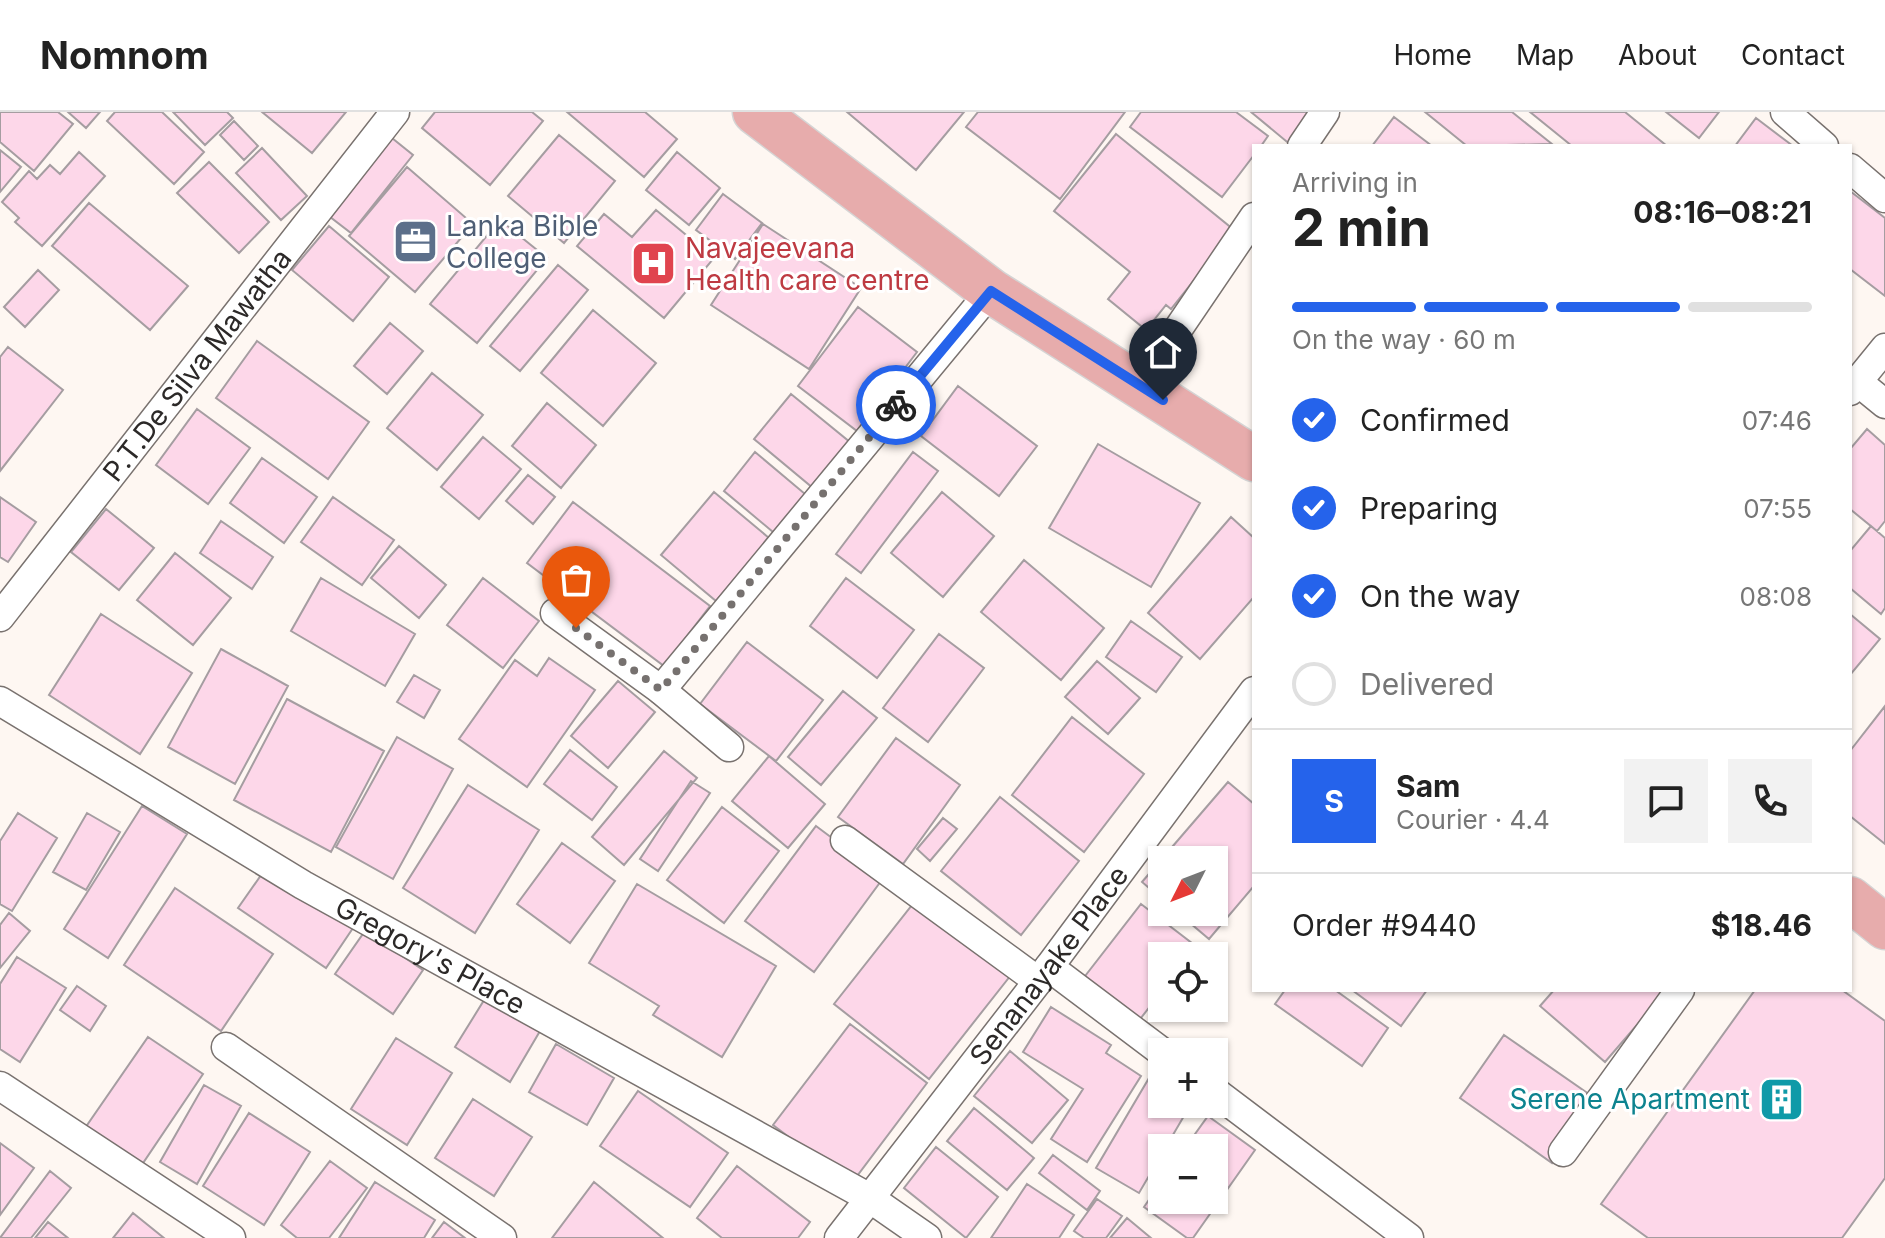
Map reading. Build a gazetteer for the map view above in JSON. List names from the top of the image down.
{
  "streets": {
    "street": ["P.T.De Silva Mawatha", "Gregory's Place", "Senanayake Place"]
  },
  "crossings": [
    ["Gregory's Place", "Senanayake Place"]
  ],
  "places": {
    "office": ["Lanka Bible College"],
    "hospital": ["Navajeevana Health care centre"],
    "building": ["Serene Apartment"]
  },
  "north": "bottom left",
  "page": {
    "header": "Nomnom",
    "nav": [
      "Home",
      "Map",
      "About",
      "Contact"
    ],
    "heading": ["2 min", "Arriving in", "08:16–08:21"],
    "panel": [
      "Sam",
      "Courier · 4.4",
      "Order #9440",
      "$18.46"
    ],
    "bar": "On the way · 60 m",
    "list": [
      ["Confirmed", "07:46"],
      ["Preparing", "07:55"],
      ["On the way", "08:08"],
      "Delivered"
    ],
    "round": "S",
    "map_buttons": ["+", "−"]
  }
}
